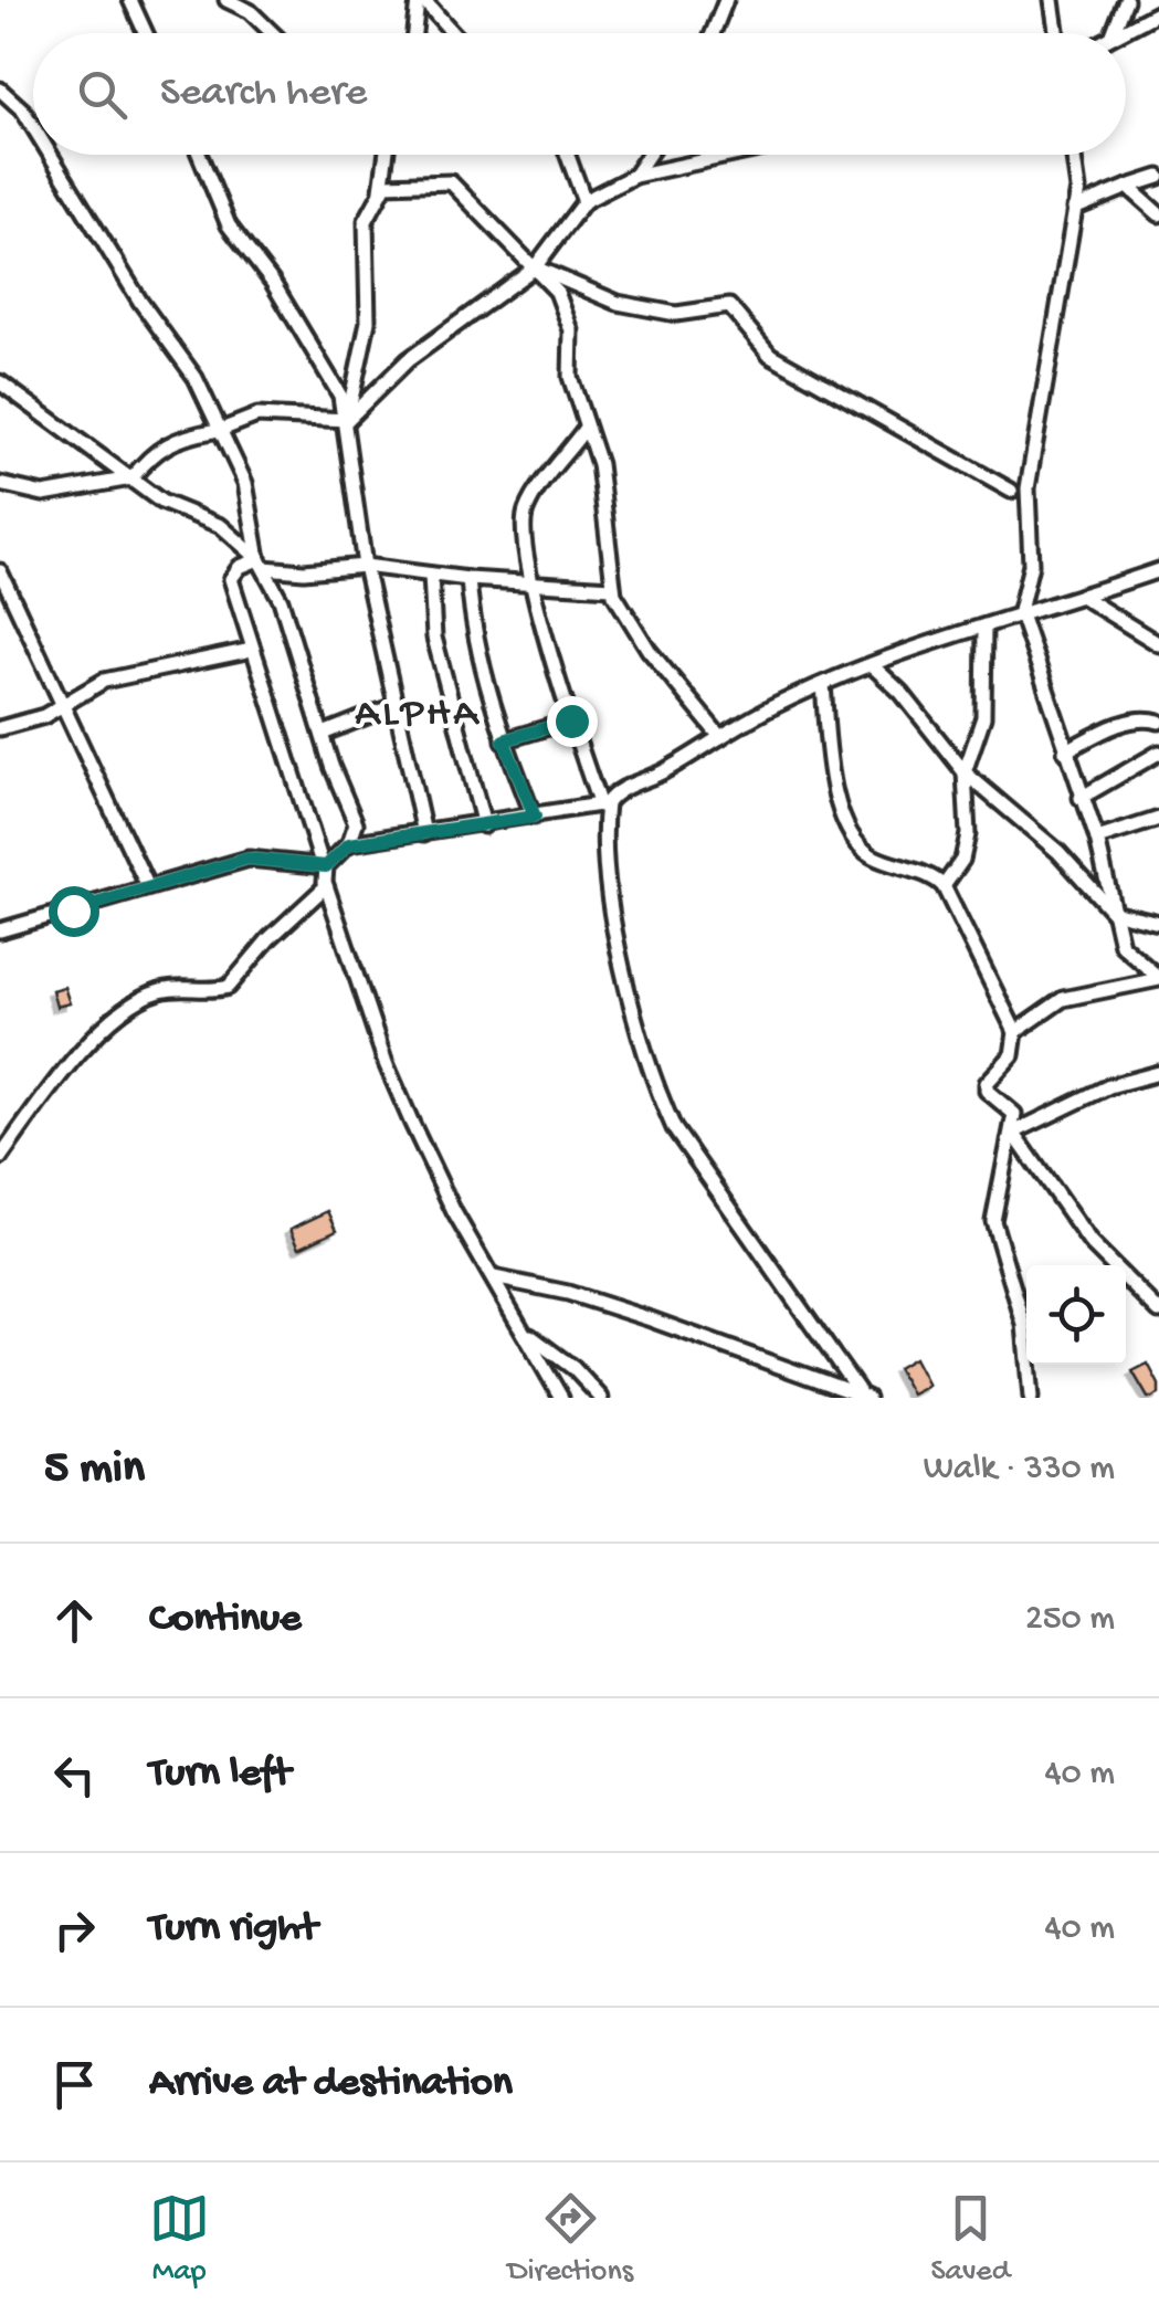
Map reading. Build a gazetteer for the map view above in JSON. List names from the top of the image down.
{
  "districts": ["ALPHA"],
  "page": {
    "search": "Search here",
    "heading": ["5 min", "Walk · 330 m"],
    "list": [
      ["Continue", "250 m"],
      ["Turn left", "40 m"],
      ["Turn right", "40 m"],
      "Arrive at destination"
    ],
    "nav": ["Map", "Directions", "Saved"]
  }
}
